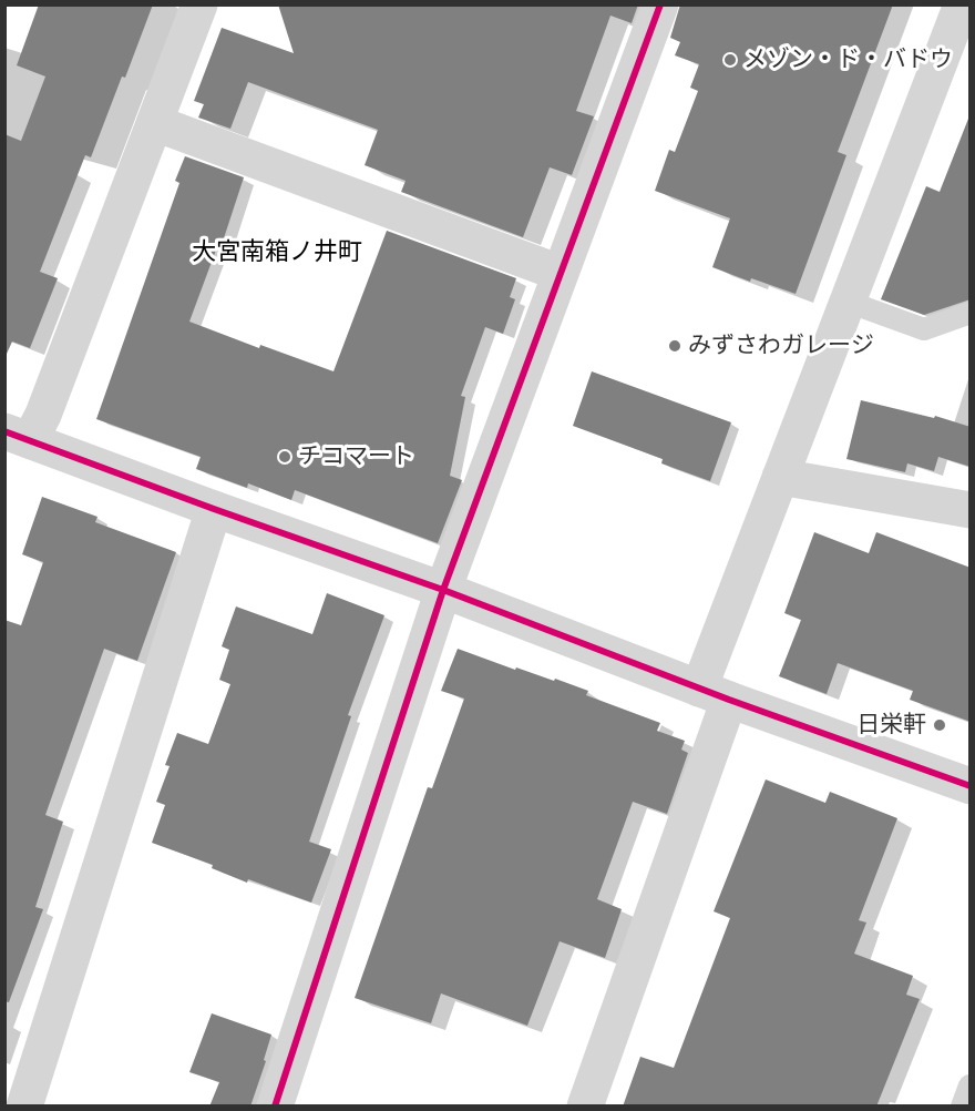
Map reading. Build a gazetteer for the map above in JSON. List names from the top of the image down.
{
  "districts": ["大宮南箱ノ井町"],
  "places": [
    "メゾン・ド・バドウ",
    "みずさわガレージ",
    "チコマート",
    "日栄軒"
  ]
}
